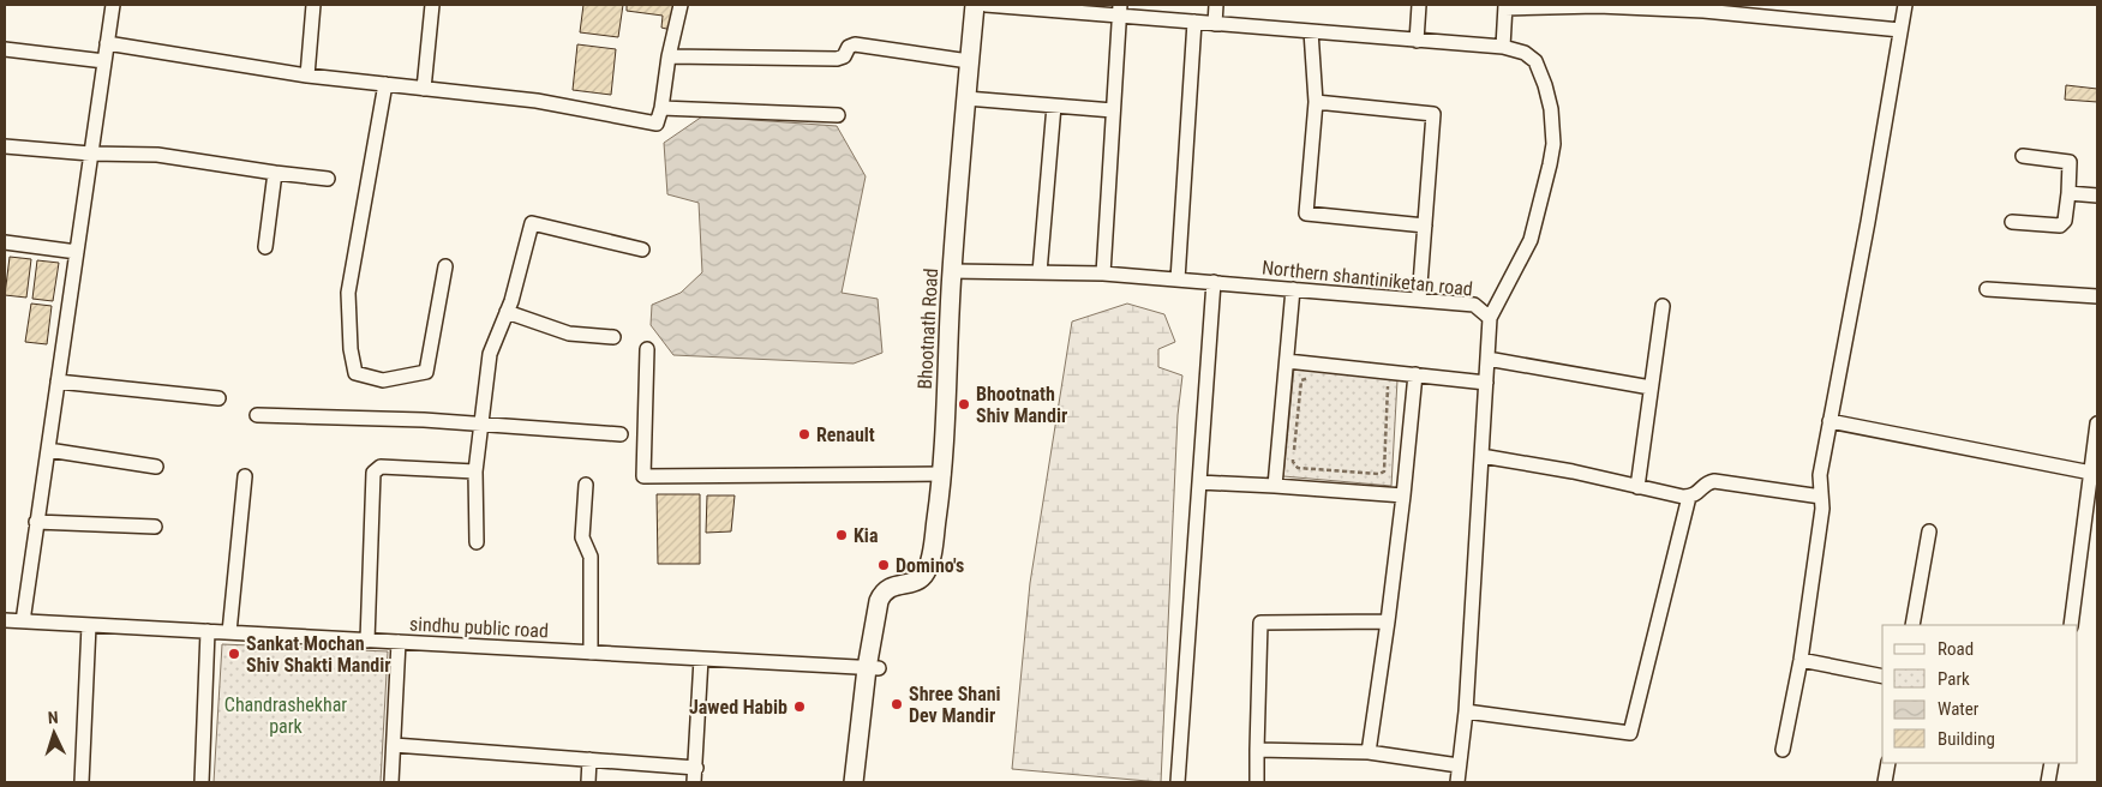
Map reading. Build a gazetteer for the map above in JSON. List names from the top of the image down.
{
  "streets": {
    "street": ["Northern shantiniketan road", "Bhootnath Road", "sindhu public road"]
  },
  "crossings": [
    ["Northern shantiniketan road", "Bhootnath Road"],
    ["Bhootnath Road", "sindhu public road"]
  ],
  "parks": ["Chandrashekhar park"],
  "places": [
    "Bhootnath Shiv Mandir",
    "Renault",
    "Kia",
    "Domino's",
    "Sankat Mochan Shiv Shakti Mandir",
    "Shree Shani Dev Mandir",
    "Jawed Habib"
  ],
  "legend": [
    "Road",
    "Park",
    "Water",
    "Building"
  ],
  "north": "top"
}
